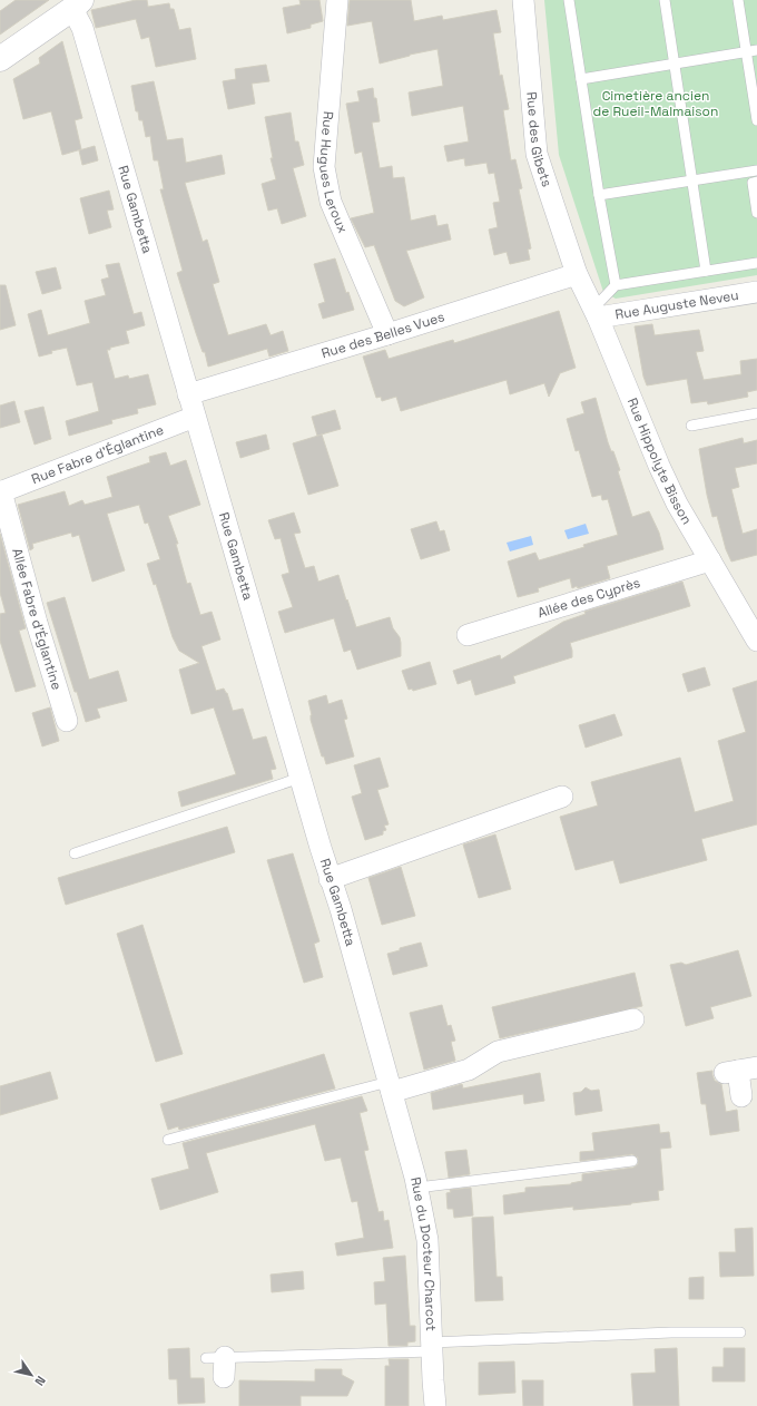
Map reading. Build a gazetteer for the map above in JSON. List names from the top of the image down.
{
  "streets": {
    "street": [
      "Rue des Gibets",
      "Rue Hugues Leroux",
      "Rue Gambetta",
      "Rue Auguste Neveu",
      "Rue des Belles Vues",
      "Rue Fabre d'Églantine",
      "Rue Hippolyte Bisson",
      "Allée des Cyprès",
      "Allée Fabre d'Églantine",
      "Rue du Docteur Charcot"
    ]
  },
  "crossings": [
    ["Rue des Gibets", "Rue des Belles Vues"],
    ["Rue des Gibets", "Rue Hippolyte Bisson"],
    ["Rue Hugues Leroux", "Rue des Belles Vues"],
    ["Rue Gambetta", "Rue des Belles Vues"],
    ["Rue Gambetta", "Rue Fabre d'Églantine"],
    ["Rue Gambetta", "Rue du Docteur Charcot"],
    ["Rue Auguste Neveu", "Rue Hippolyte Bisson"],
    ["Rue des Belles Vues", "Rue Hippolyte Bisson"],
    ["Rue Fabre d'Églantine", "Allée Fabre d'Églantine"],
    ["Rue Hippolyte Bisson", "Allée des Cyprès"]
  ],
  "parks": ["Cimetière ancien de Rueil-Malmaison"],
  "north": "bottom right"
}
